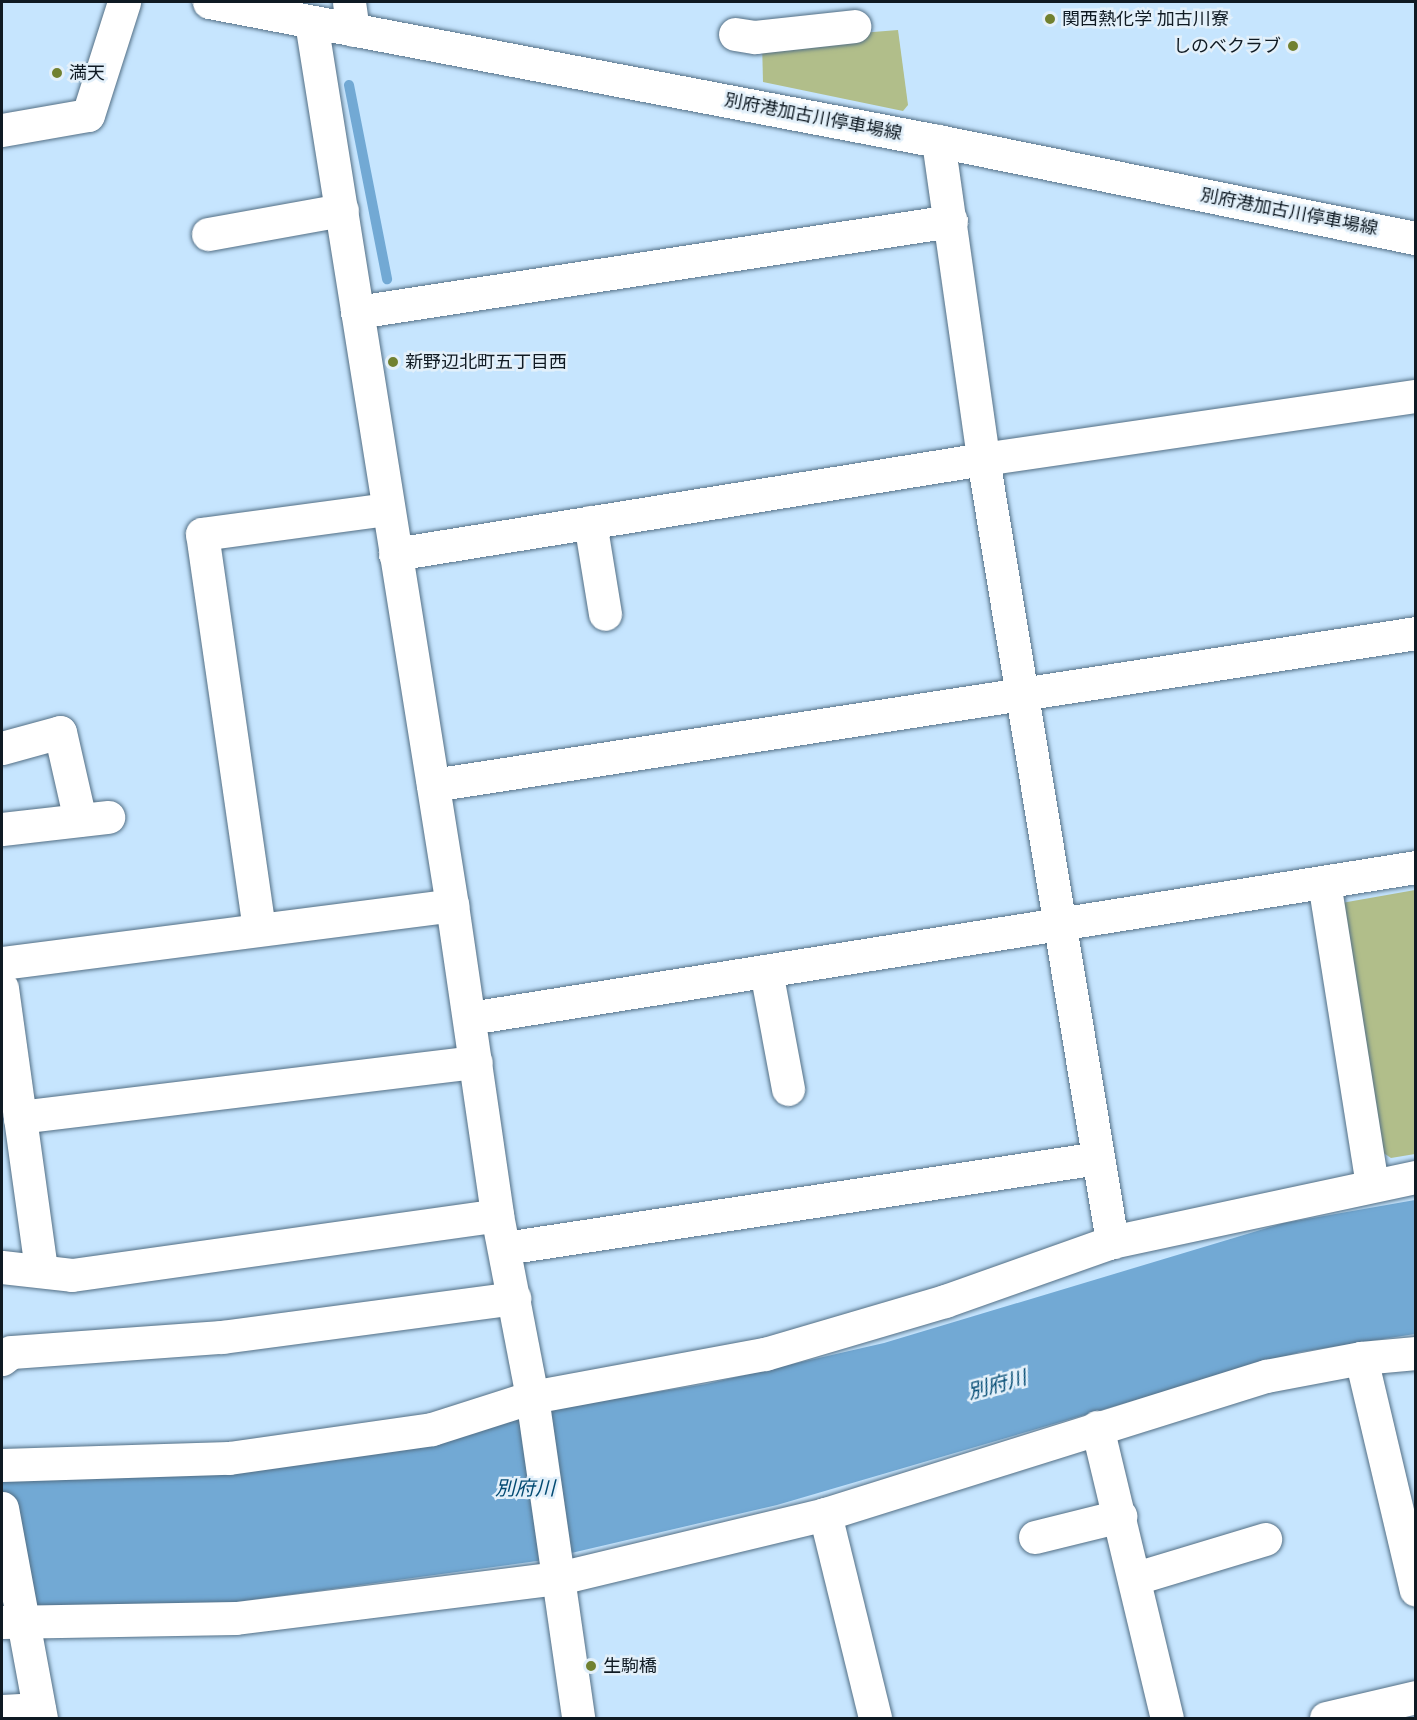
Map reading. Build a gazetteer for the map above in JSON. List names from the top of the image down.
{
  "streets": {
    "street": ["別府港加古川停車場線"]
  },
  "water": ["別府川"],
  "places": [
    "関西熱化学 加古川寮",
    "しのべクラブ",
    "満天",
    "新野辺北町五丁目西",
    "生駒橋"
  ]
}
